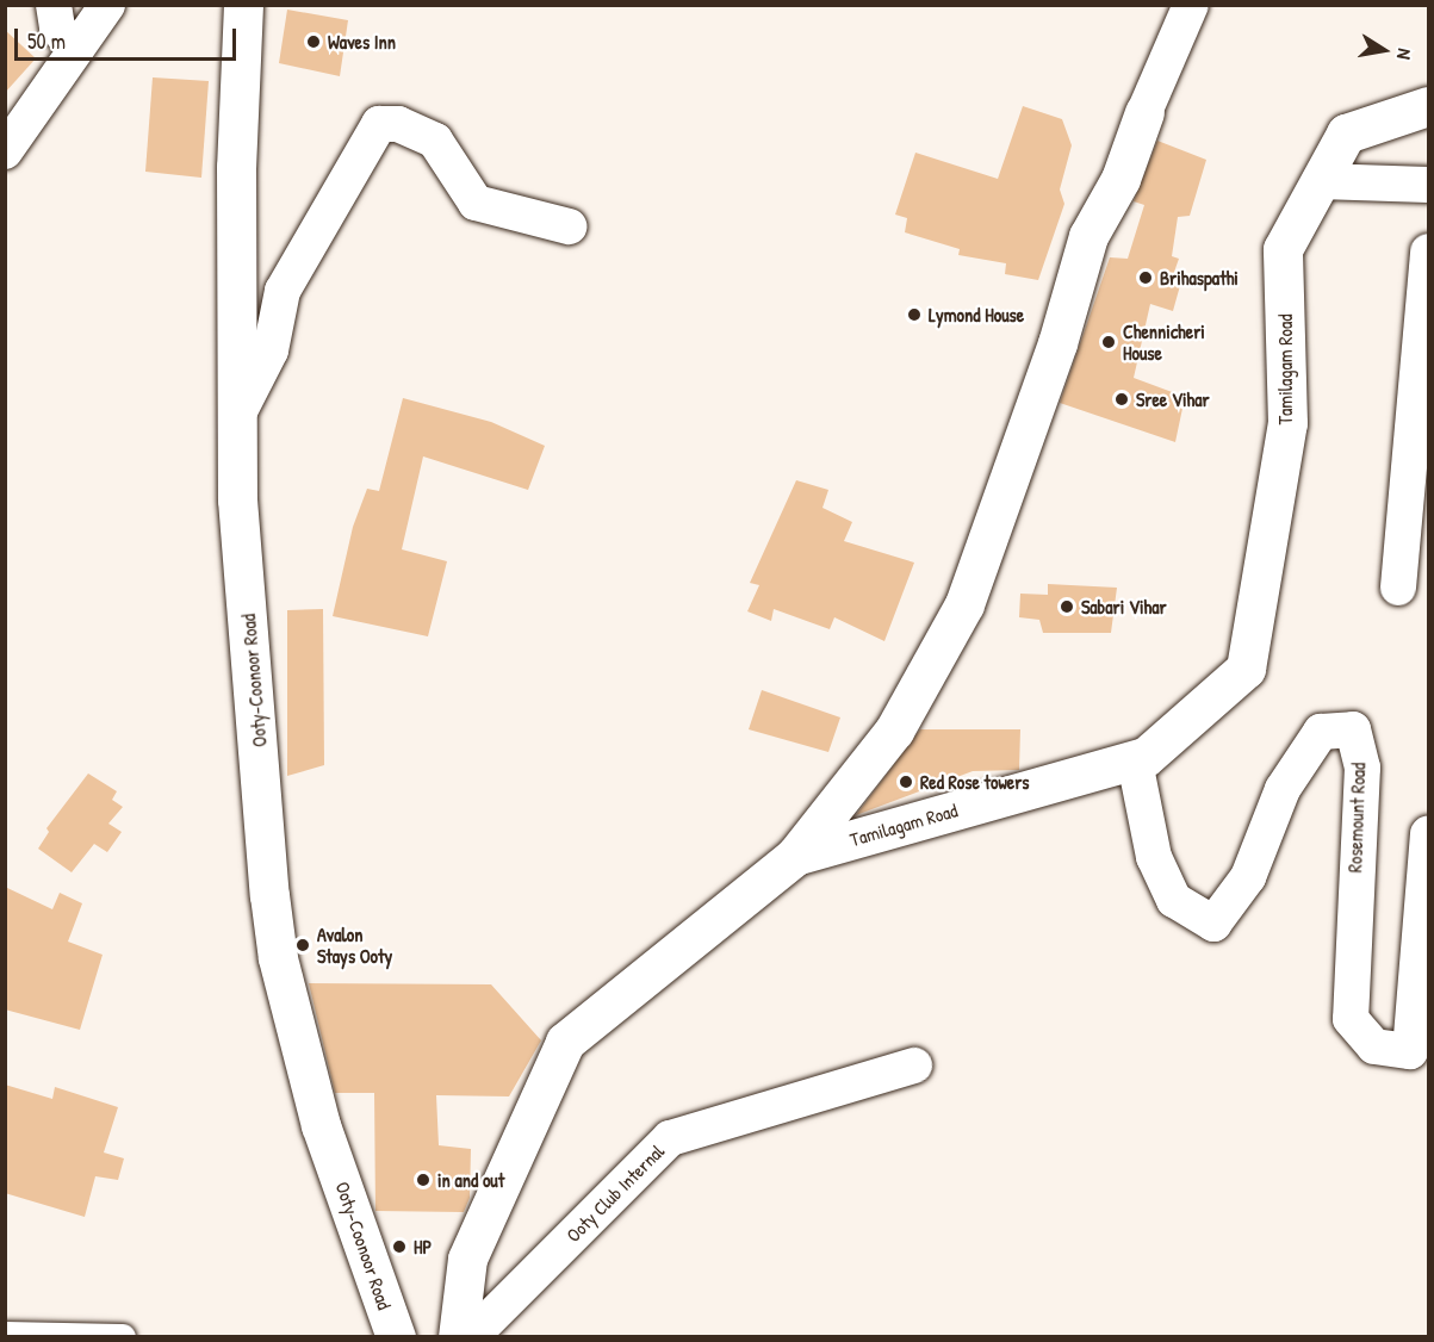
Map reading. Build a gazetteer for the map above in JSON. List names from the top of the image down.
{
  "streets": {
    "main road": ["Tamilagam Road", "Ooty-Coonoor Road"],
    "street": ["Rosemount Road", "Ooty Club Internal"]
  },
  "crossings": [
    ["Tamilagam Road", "Rosemount Road"]
  ],
  "places": [
    "Waves Inn",
    "Brihaspathi",
    "Lymond House",
    "Chennicheri House",
    "Sree Vihar",
    "Sabari Vihar",
    "Red Rose towers",
    "Avalon Stays Ooty",
    "in and out",
    "HP"
  ],
  "scale_bar": "50 m",
  "north": "right"
}
